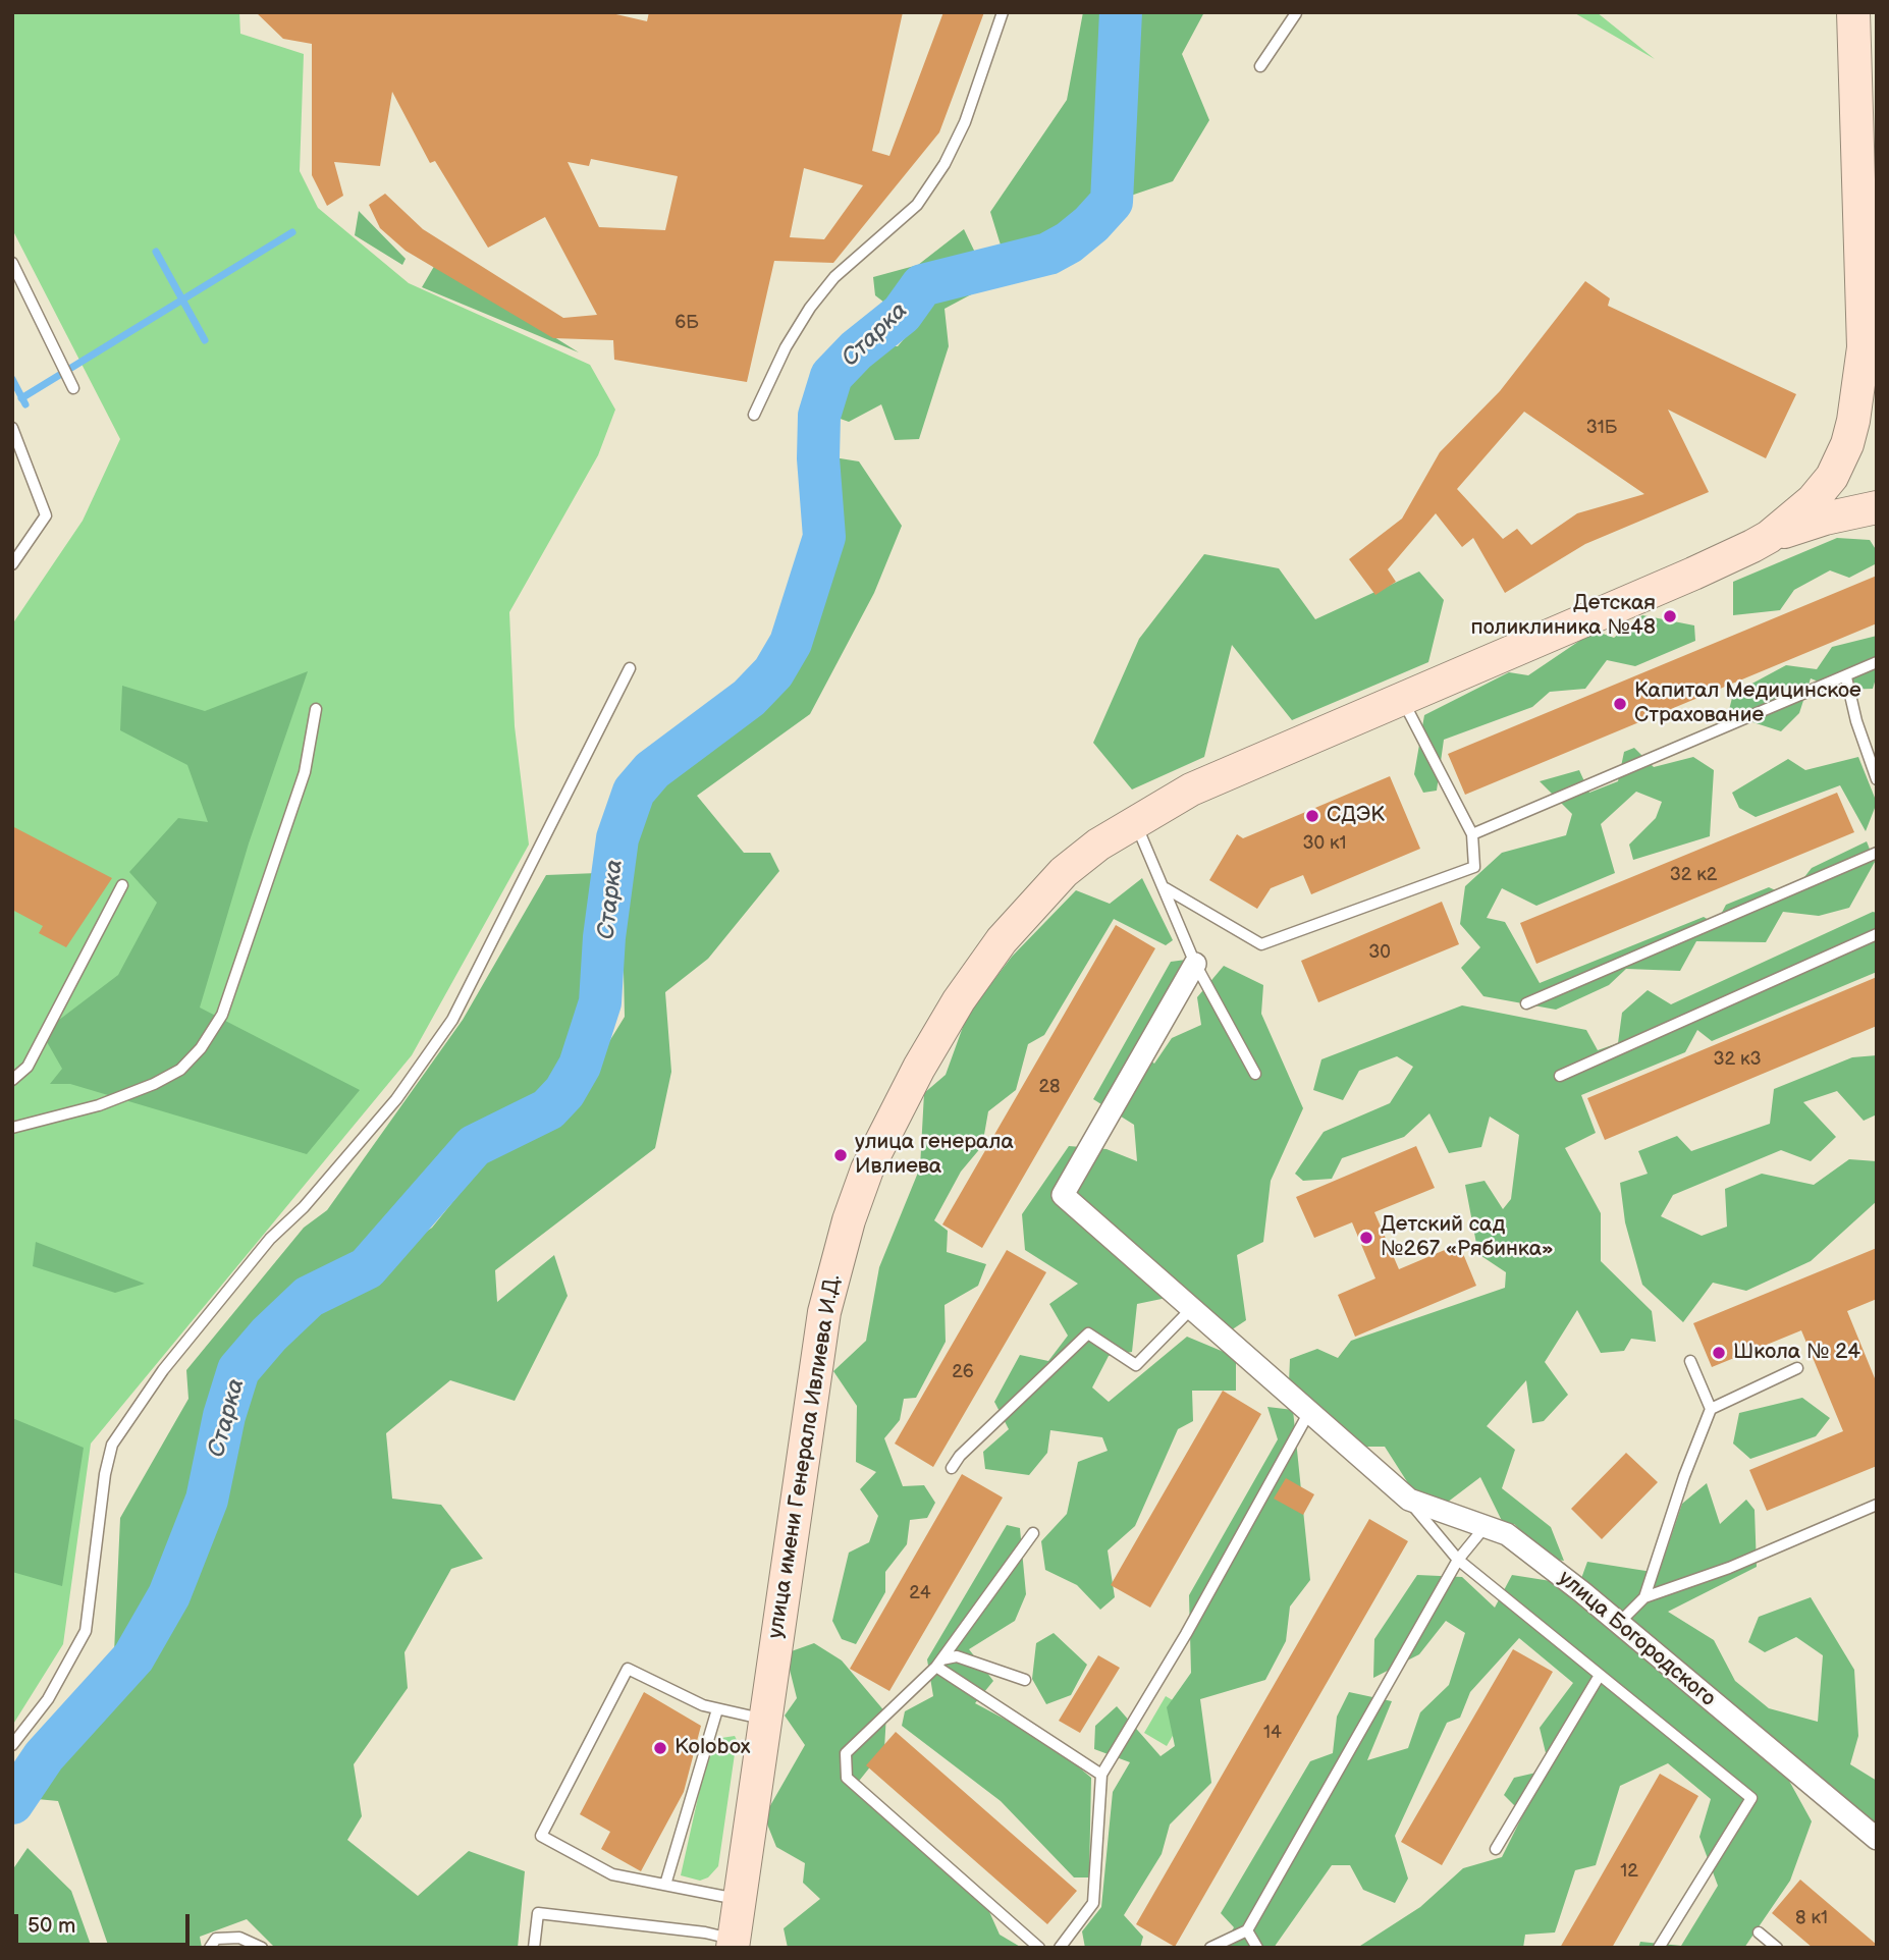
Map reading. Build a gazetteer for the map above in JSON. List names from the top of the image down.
{
  "streets": {
    "street": ["улица имени Генерала Ивлиева И.Д.", "улица Богородского"]
  },
  "water": ["Старка"],
  "places": [
    "Детская поликлиника №48",
    "Капитал Медицинское Страхование",
    "СДЭК",
    "улица генерала Ивлиева",
    "Детский сад №267 «Рябинка»",
    "Школа № 24",
    "Kolobox"
  ],
  "house_numbers": [
    "6Б",
    "31Б",
    "30 к1",
    "32 к2",
    "30",
    "32 к3",
    "28",
    "26",
    "24",
    "14",
    "12",
    "8 к1"
  ],
  "scale_bar": "50 m"
}
